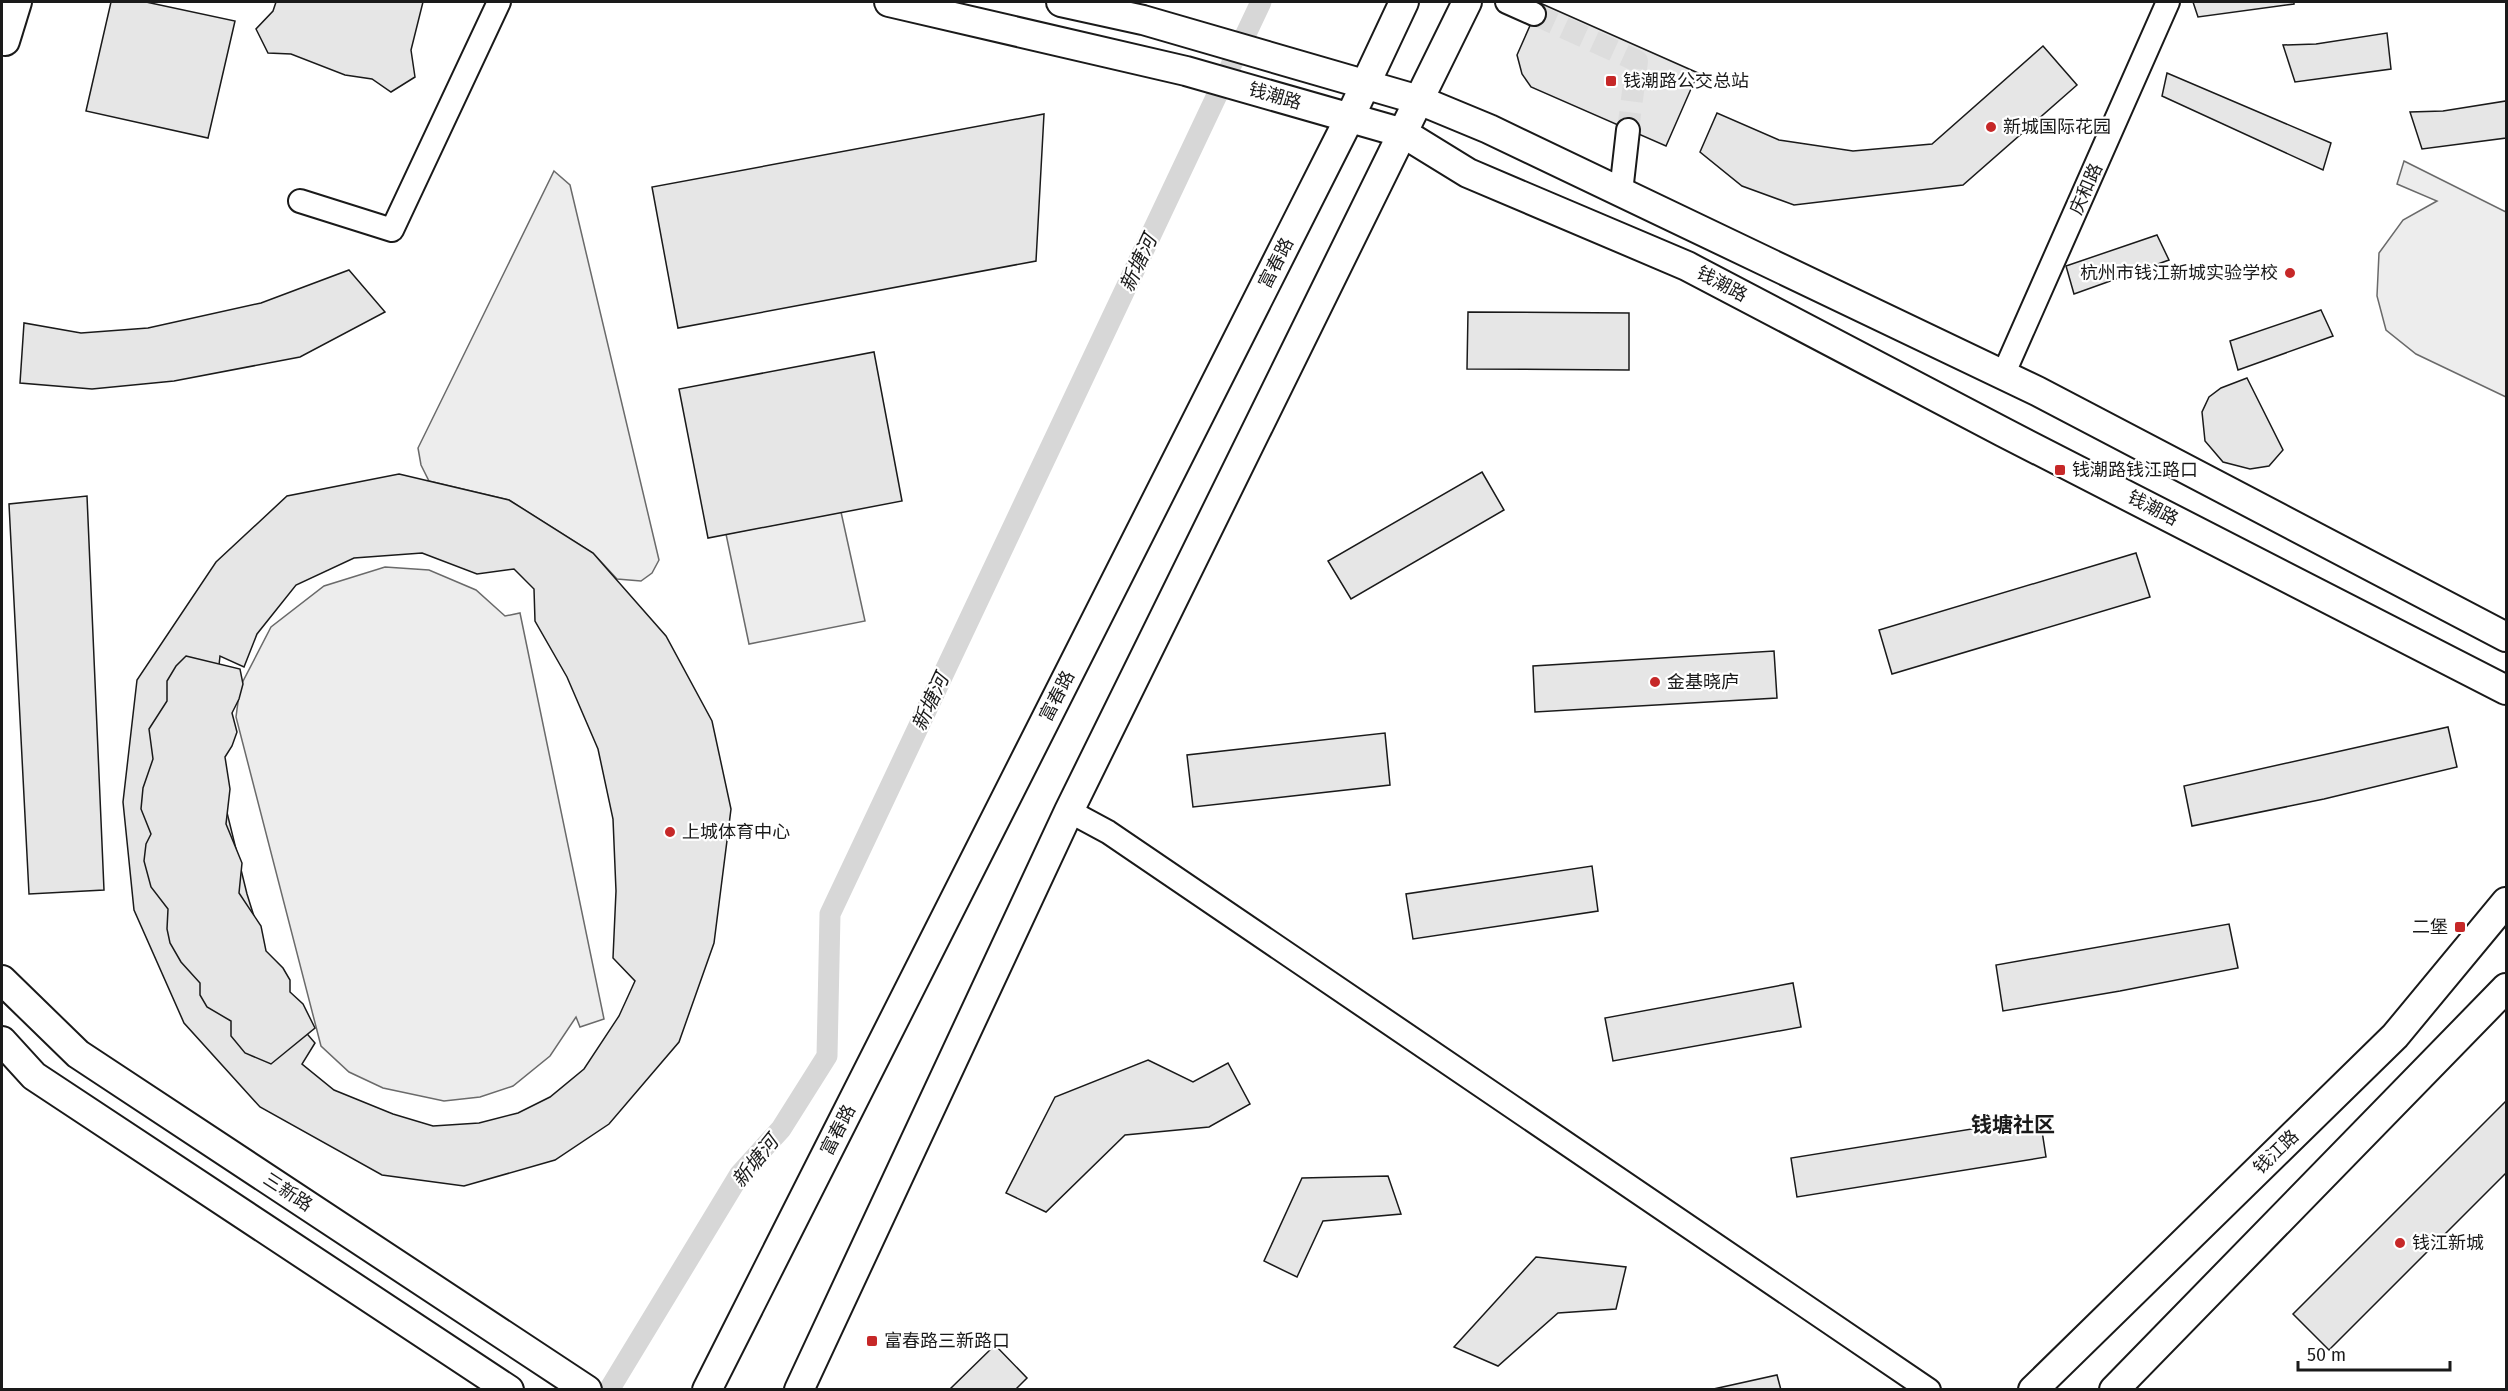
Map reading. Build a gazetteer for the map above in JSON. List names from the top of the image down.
{
  "streets": {
    "main road": [
      "钱潮路",
      "富春路",
      "钱江路",
      "三新路"
    ],
    "street": ["庆和路"]
  },
  "crossings": [
    ["钱潮路", "庆和路"],
    ["钱潮路", "富春路"]
  ],
  "districts": ["钱塘社区"],
  "water": ["新塘河"],
  "places": {
    "transit": [
      "钱潮路公交总站",
      "钱潮路钱江路口",
      "二堡",
      "富春路三新路口"
    ],
    "other": [
      "新城国际花园",
      "杭州市钱江新城实验学校",
      "金基晓庐",
      "上城体育中心",
      "钱江新城"
    ]
  },
  "scale_bar": "50 m"
}
